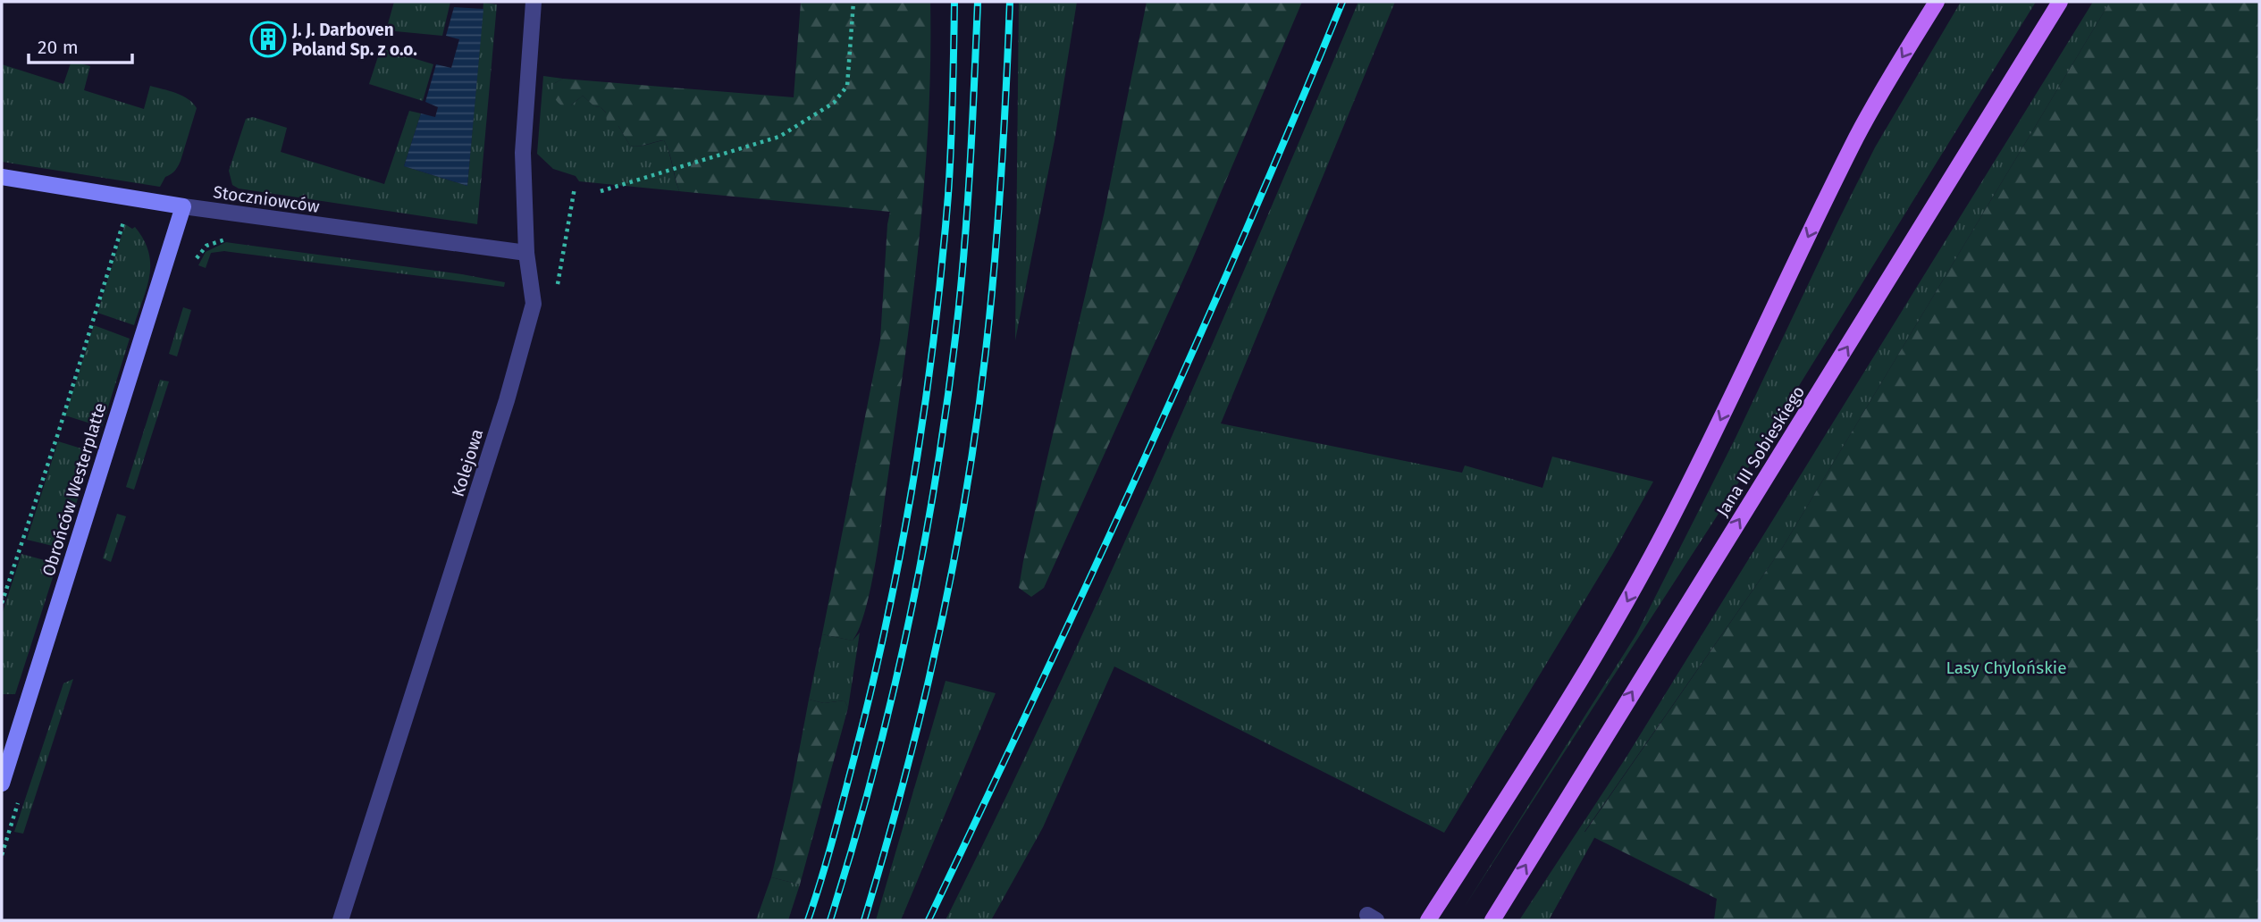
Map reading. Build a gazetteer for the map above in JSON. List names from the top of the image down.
{
  "streets": {
    "main road": ["Jana III Sobieskiego"],
    "street": ["Stoczniowców", "Kolejowa", "Obrońców Westerplatte"]
  },
  "crossings": [
    ["Stoczniowców", "Kolejowa"],
    ["Stoczniowców", "Obrońców Westerplatte"]
  ],
  "parks": ["Lasy Chylońskie"],
  "places": {
    "building": ["J. J. Darboven Poland Sp. z o.o."]
  },
  "scale_bar": "20 m"
}
